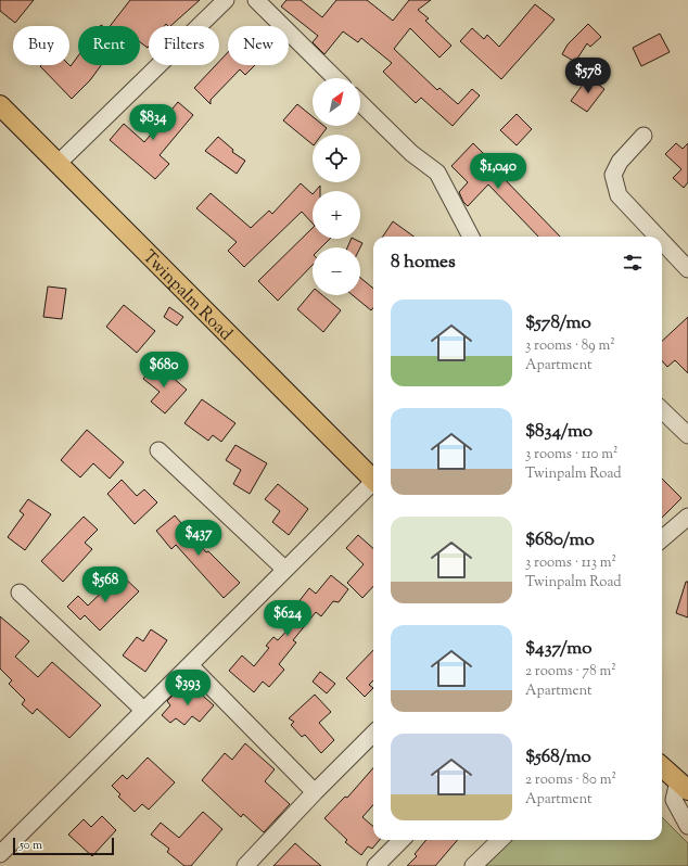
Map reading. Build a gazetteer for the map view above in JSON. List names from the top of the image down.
{
  "streets": {
    "main road": ["Twinpalm Road"]
  },
  "scale_bar": "50 m",
  "north": "top right",
  "page": {
    "chip": [
      "Buy",
      "Rent",
      "Filters",
      "New"
    ],
    "price": [
      "$578",
      "$834",
      "$1,040",
      "$680",
      "$437",
      "$568",
      "$624",
      "$393"
    ],
    "map_buttons": ["+", "−"],
    "heading": "8 homes",
    "list": [
      {
        "name": "$578/mo",
        "note": "3 rooms · 89 m² · Apartment"
      },
      {
        "name": "$834/mo",
        "note": "3 rooms · 110 m² · Twinpalm Road"
      },
      {
        "name": "$680/mo",
        "note": "3 rooms · 113 m² · Twinpalm Road"
      },
      {
        "name": "$437/mo",
        "note": "2 rooms · 78 m² · Apartment"
      },
      {
        "name": "$568/mo",
        "note": "2 rooms · 80 m² · Apartment"
      }
    ],
    "scale": "50 m"
  }
}
